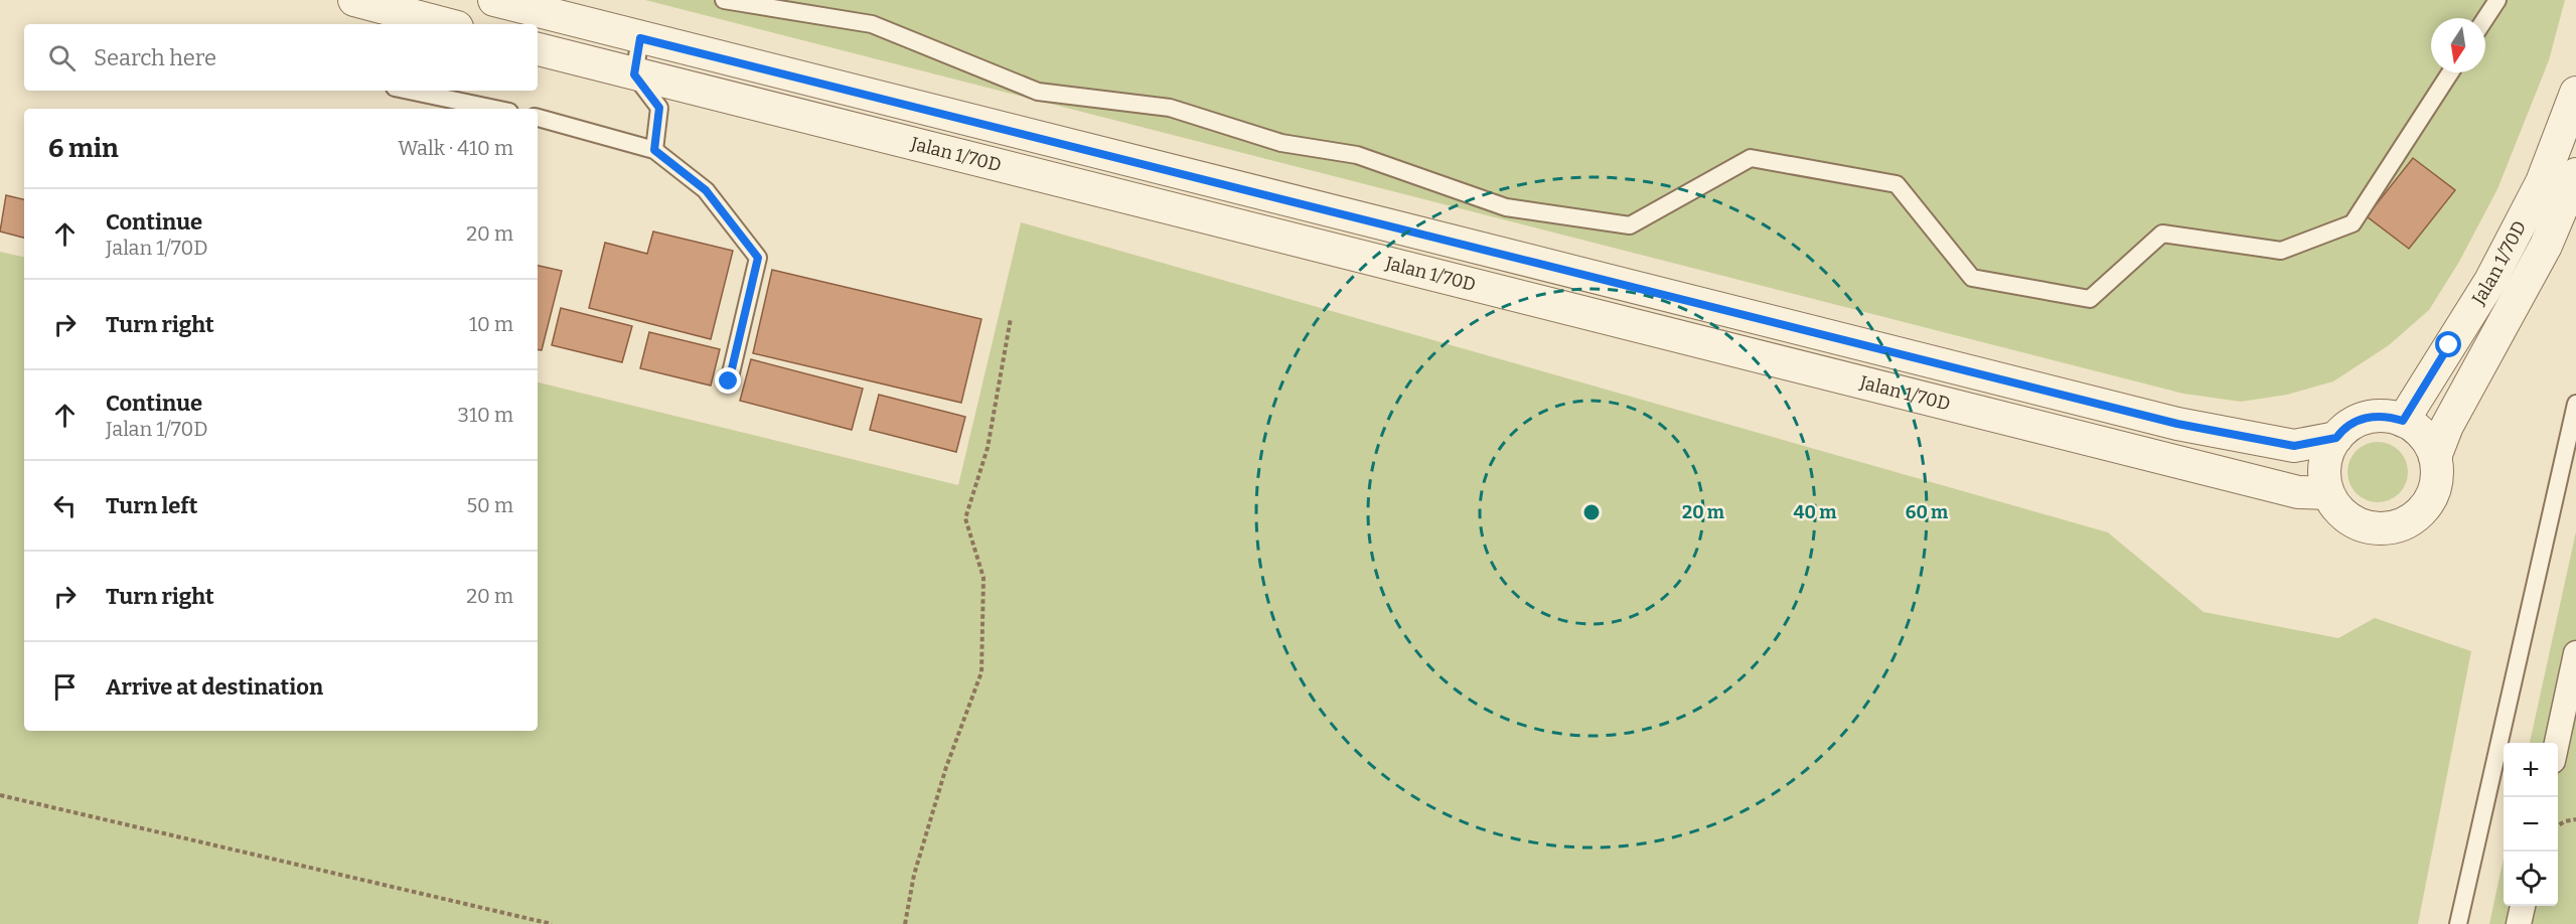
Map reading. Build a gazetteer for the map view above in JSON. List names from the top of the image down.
{
  "streets": {
    "street": ["Jalan 1/70D"]
  },
  "north": "bottom",
  "page": {
    "search": "Search here",
    "heading": ["6 min", "Walk · 410 m"],
    "list": [
      ["Continue", "Jalan 1/70D", "20 m"],
      ["Turn right", "10 m"],
      ["Continue", "Jalan 1/70D", "310 m"],
      ["Turn left", "50 m"],
      ["Turn right", "20 m"],
      "Arrive at destination"
    ],
    "map_buttons": ["+", "−"]
  },
  "rings": ["20 m", "40 m", "60 m"]
}
